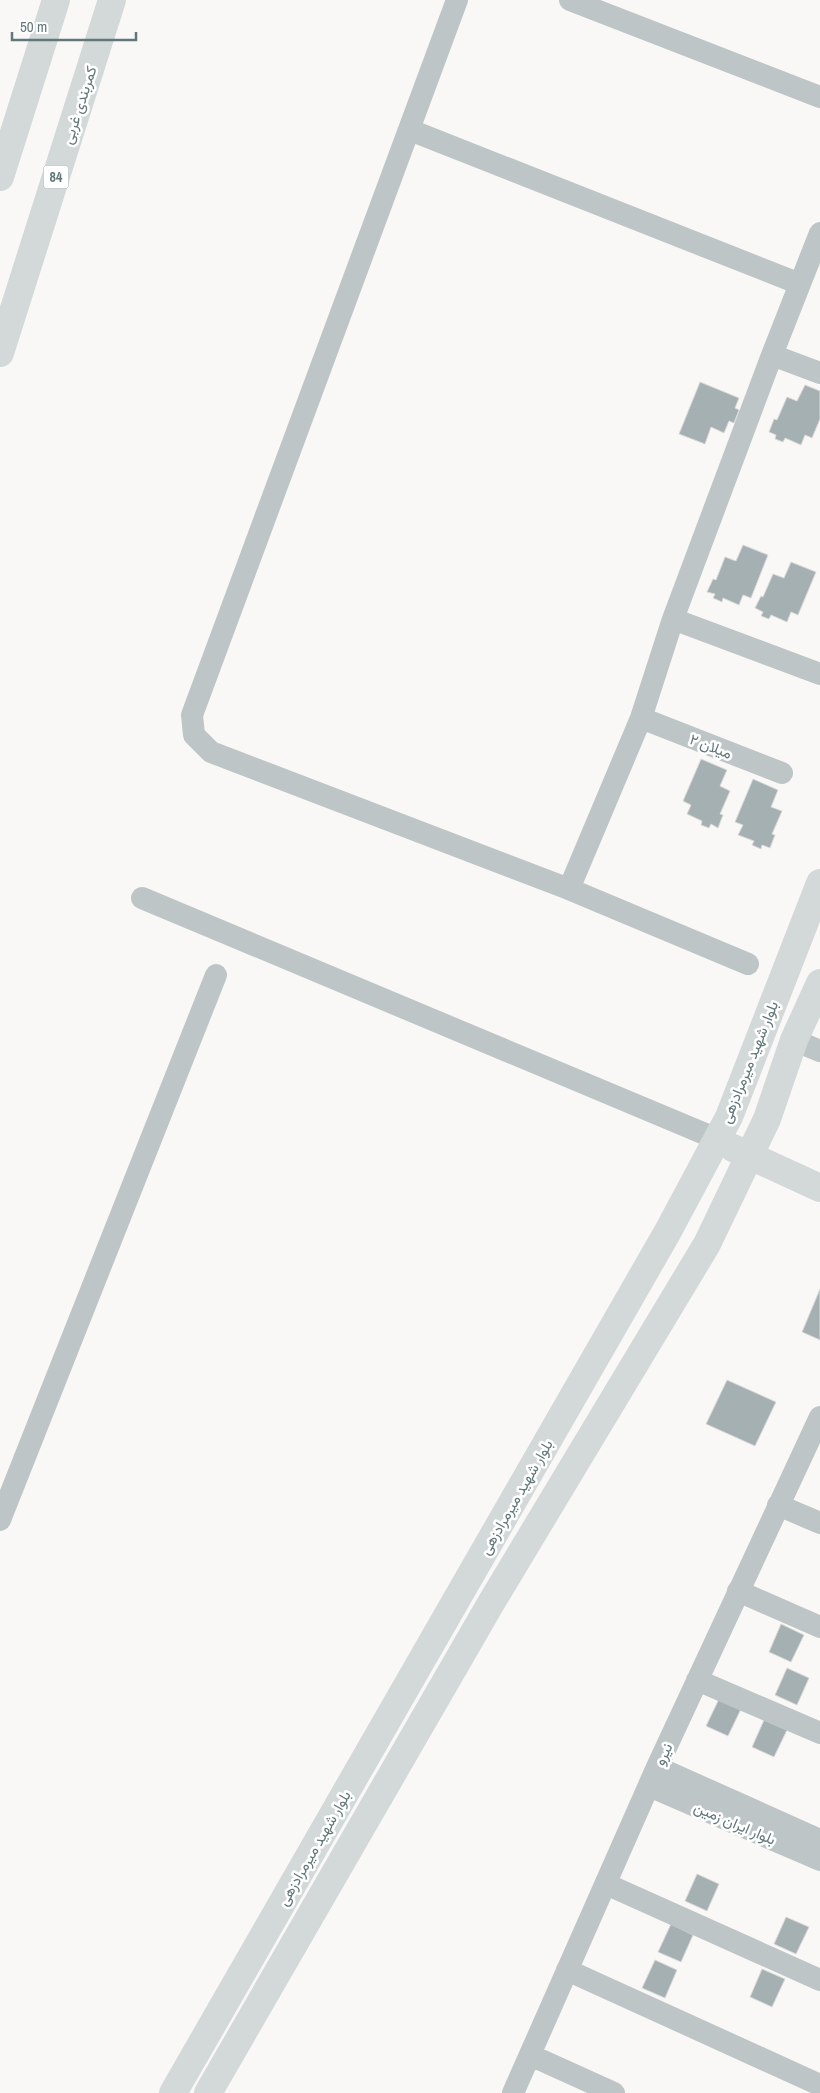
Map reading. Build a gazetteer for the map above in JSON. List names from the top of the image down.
{
  "streets": {
    "main road": ["کمربندی غربی", "84", "بلوار شهید میرمرادزهی"],
    "street": ["میلان ۲", "نیرو", "بلوار ایران زمین"]
  },
  "crossings": [
    ["نیرو", "بلوار ایران زمین"]
  ],
  "scale_bar": "50 m"
}
